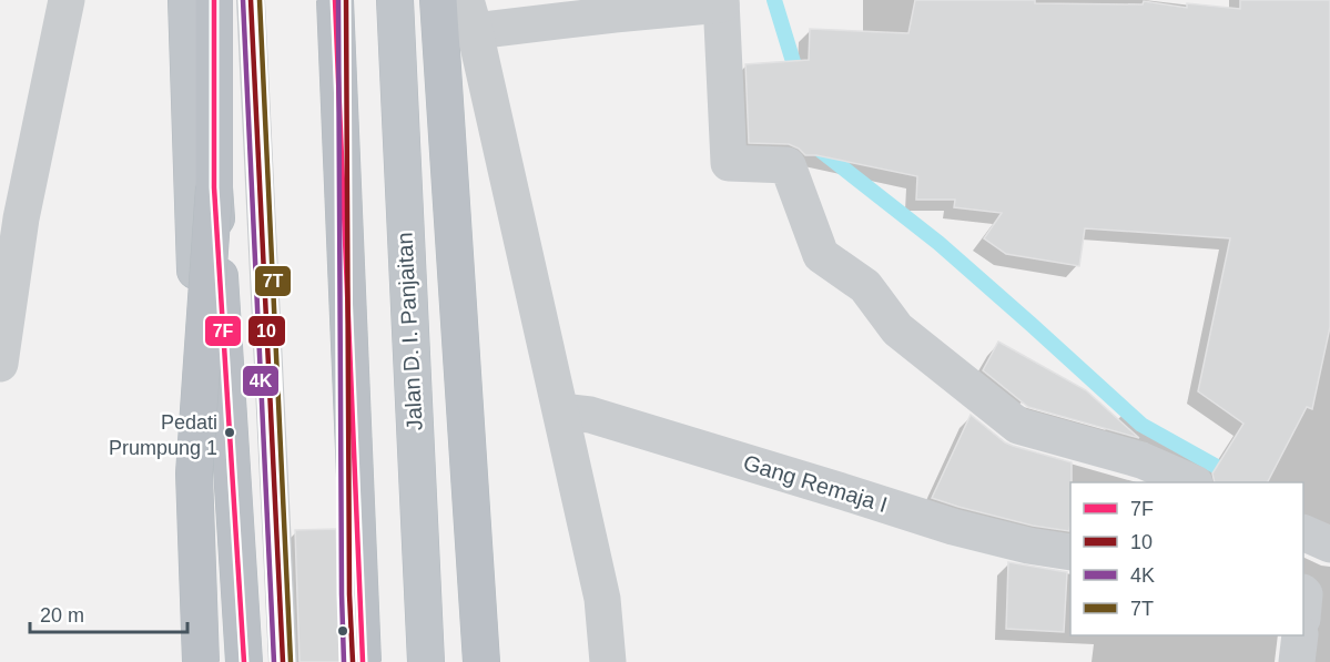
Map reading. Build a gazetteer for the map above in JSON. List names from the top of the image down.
{
  "streets": {
    "highway": ["Jalan D. I. Panjaitan"],
    "street": ["Gang Remaja I"]
  },
  "places": ["Pedati Prumpung 1"],
  "lines": [
    "transit line 7F",
    "transit line 10",
    "transit line 4K",
    "transit line 7T"
  ],
  "legend": [
    "7F",
    "10",
    "4K",
    "7T"
  ],
  "scale_bar": "20 m"
}
